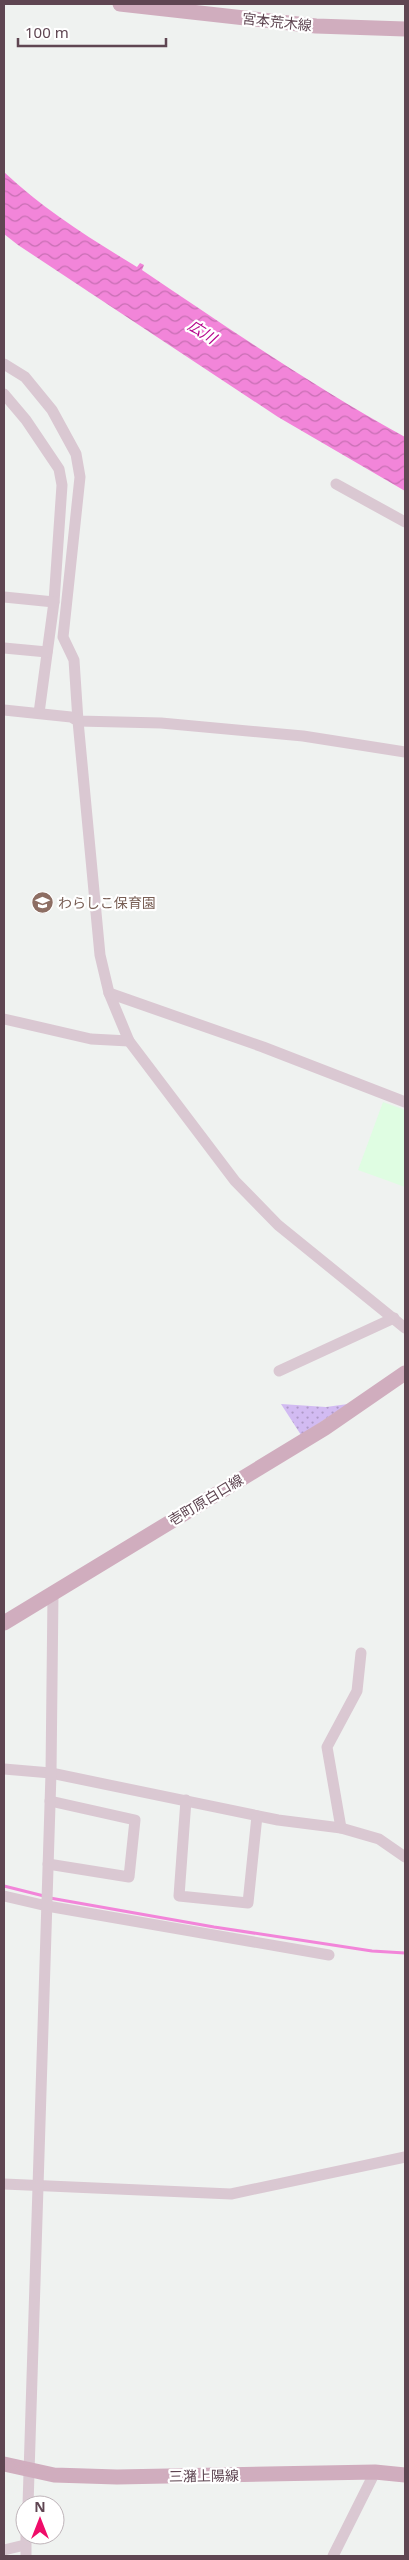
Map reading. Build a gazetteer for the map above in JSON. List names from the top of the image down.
{
  "streets": {
    "main road": ["宮本荒木線", "壱町原白口線", "三潴上陽線"]
  },
  "water": ["広川"],
  "places": {
    "school or university": ["わらしこ保育園"]
  },
  "scale_bar": "100 m",
  "north": "top"
}
